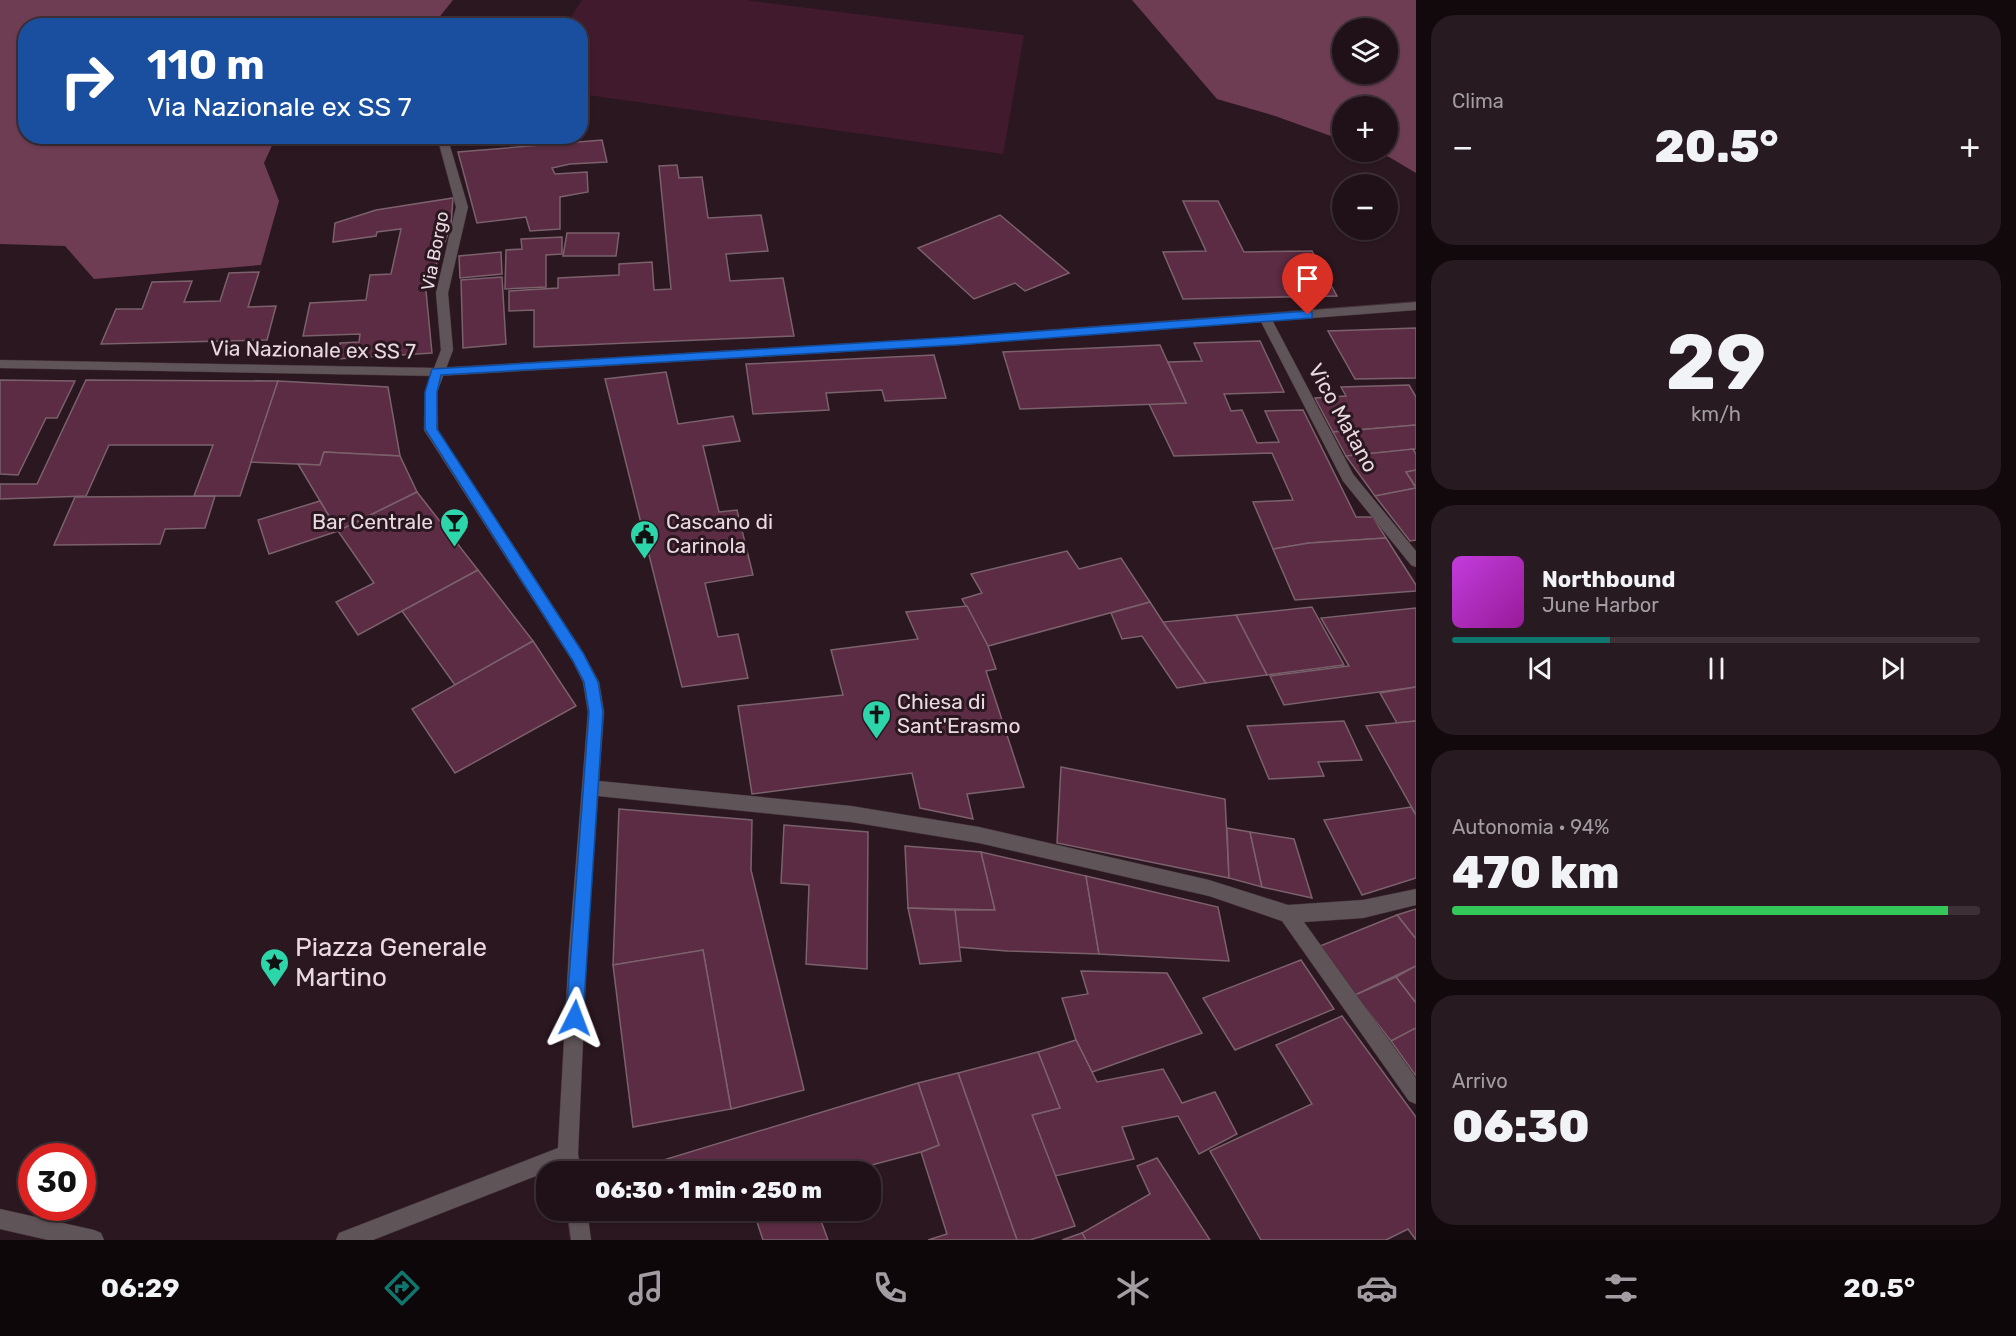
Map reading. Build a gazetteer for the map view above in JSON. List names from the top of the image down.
{
  "streets": {
    "street": ["Via Borgo", "Via Nazionale ex SS 7", "Vico Matano"]
  },
  "crossings": [
    ["Via Borgo", "Via Nazionale ex SS 7"],
    ["Via Nazionale ex SS 7", "Vico Matano"]
  ],
  "places": {
    "bar": ["Bar Centrale"],
    "public building": ["Cascano di Carinola"],
    "church": ["Chiesa di Sant'Erasmo"],
    "place": ["Piazza Generale Martino"]
  },
  "page": {
    "tile": [
      "Clima",
      ["29", "km/h"],
      ["Autonomia · 94%", "470 km"],
      ["Arrivo", "06:30"]
    ],
    "map_buttons": ["+", "−"],
    "turn": ["110 m", "Via Nazionale ex SS 7"],
    "heat": ["−", "20.5°", "+"],
    "song": ["Northbound", "June Harbor"],
    "limit": "30",
    "trip": "06:30 · 1 min · 250 m",
    "tabs": ["06:29", "20.5°"]
  }
}
